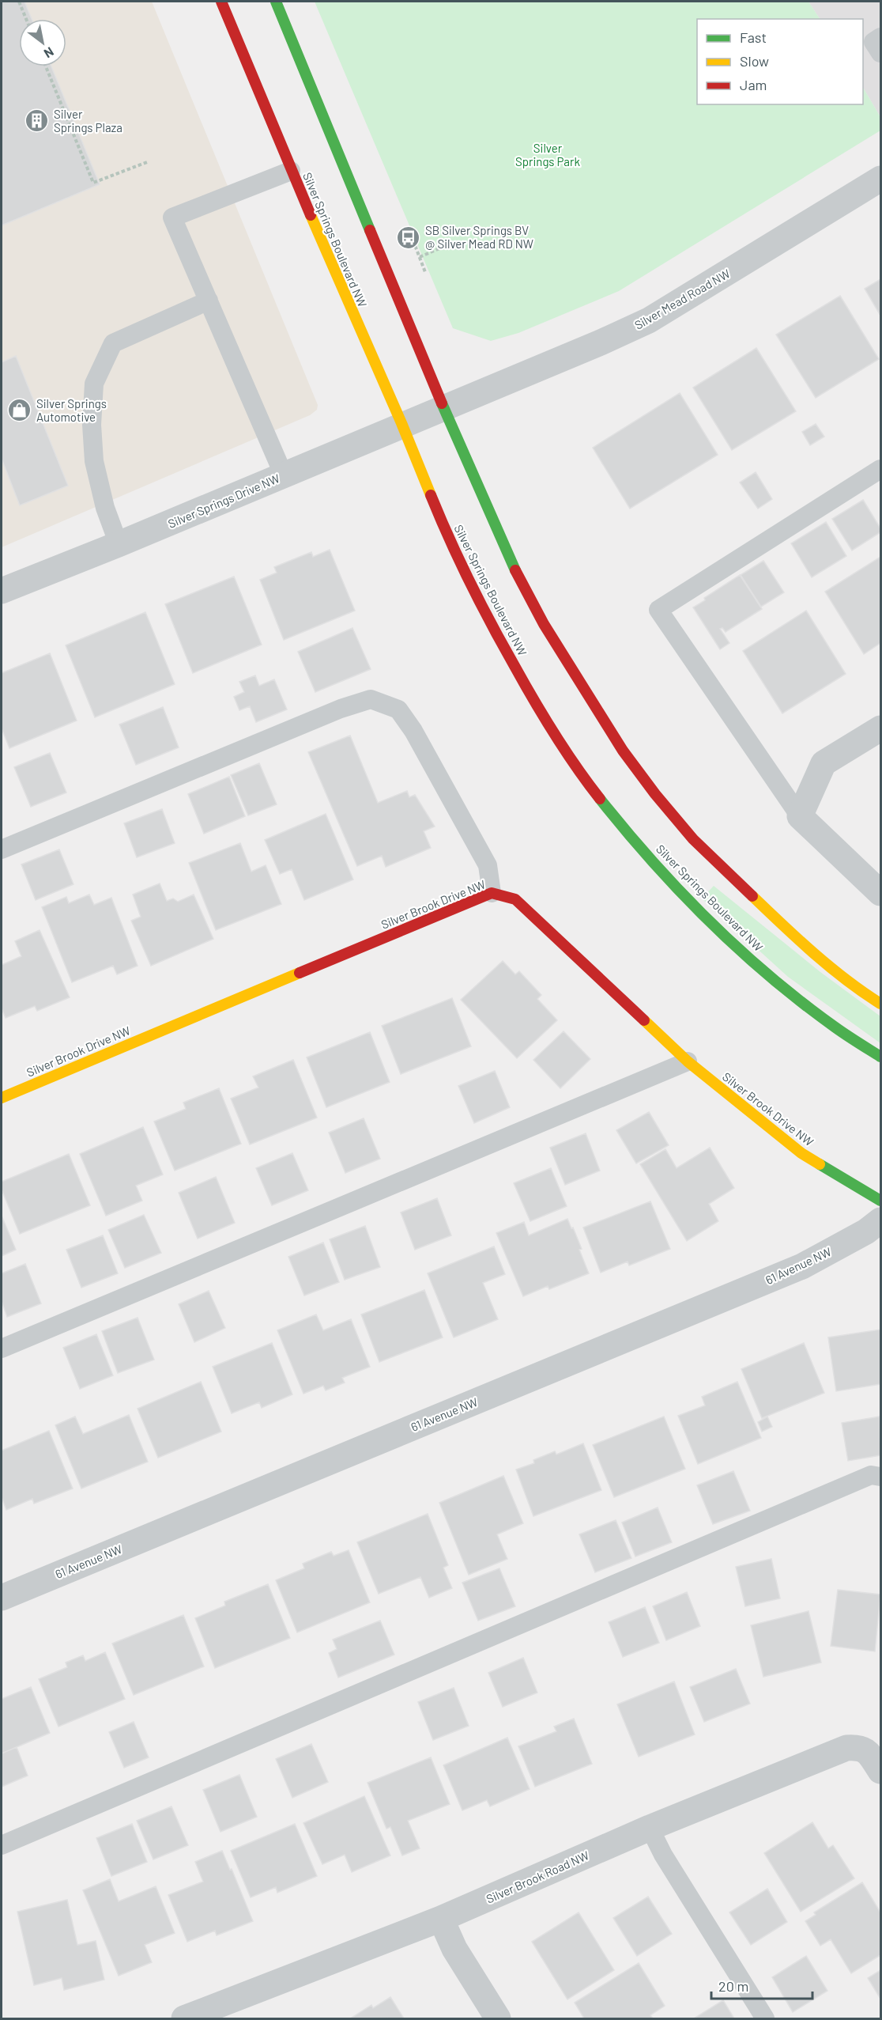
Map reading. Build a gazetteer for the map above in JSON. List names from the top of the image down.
{
  "streets": {
    "street": [
      "Silver Springs Boulevard NW",
      "Silver Mead Road NW",
      "Silver Springs Drive NW",
      "Silver Brook Drive NW",
      "61 Avenue NW",
      "Silver Brook Road NW"
    ]
  },
  "crossings": [
    ["Silver Springs Boulevard NW", "Silver Springs Drive NW"],
    ["Silver Mead Road NW", "Silver Springs Drive NW"]
  ],
  "parks": ["Silver Springs Park"],
  "places": {
    "building": ["Silver Springs Plaza"],
    "bus stop": ["SB Silver Springs BV @ Silver Mead RD NW"],
    "shop": ["Silver Springs Automotive"]
  },
  "legend": ["Fast", "Slow", "Jam"],
  "scale_bar": "20 m",
  "north": "bottom right"
}
